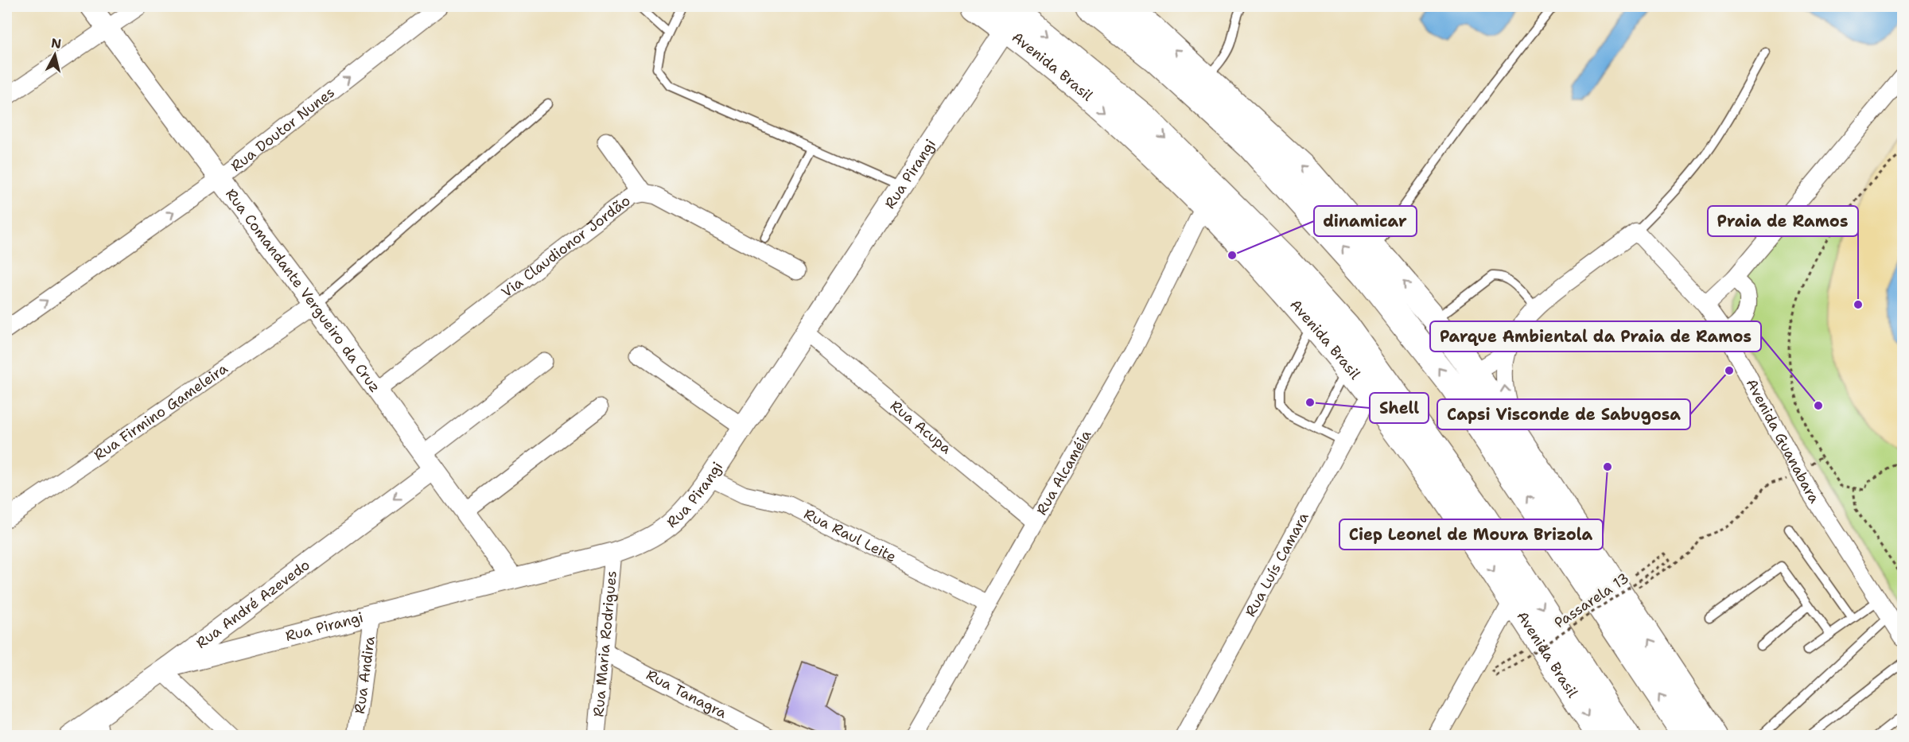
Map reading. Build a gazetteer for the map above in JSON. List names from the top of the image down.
{
  "streets": {
    "highway": ["Avenida Brasil"],
    "street": [
      "Rua Doutor Nunes",
      "Rua Pirangi",
      "Via Claudionor Jordão",
      "Rua Comandante Vergueiro da Cruz",
      "Rua Firmino Gameleira",
      "Rua Acupa",
      "Avenida Guanabara",
      "Rua Alcaméia",
      "Rua Raul Leite",
      "Rua Luís Camara",
      "Rua André Azevedo",
      "Rua Maria Rodrigues",
      "Rua Andira",
      "Rua Tanagra"
    ],
    "path": ["Passarela 13"]
  },
  "crossings": [
    ["Avenida Brasil", "Rua Pirangi"],
    ["Avenida Brasil", "Rua Alcaméia"],
    ["Avenida Brasil", "Rua Luís Camara"],
    ["Rua Doutor Nunes", "Rua Comandante Vergueiro da Cruz"],
    ["Rua Pirangi", "Rua Comandante Vergueiro da Cruz"],
    ["Rua Pirangi", "Rua Acupa"],
    ["Rua Pirangi", "Rua Raul Leite"],
    ["Rua Pirangi", "Rua André Azevedo"],
    ["Rua Pirangi", "Rua Maria Rodrigues"],
    ["Rua Pirangi", "Rua Andira"],
    ["Via Claudionor Jordão", "Rua Comandante Vergueiro da Cruz"],
    ["Rua Comandante Vergueiro da Cruz", "Rua Firmino Gameleira"],
    ["Rua Comandante Vergueiro da Cruz", "Rua André Azevedo"],
    ["Rua Acupa", "Rua Alcaméia"],
    ["Avenida Guanabara", "Passarela 13"],
    ["Rua Alcaméia", "Rua Raul Leite"],
    ["Rua Maria Rodrigues", "Rua Tanagra"]
  ],
  "one_way": ["Rua Doutor Nunes", "Rua André Azevedo"],
  "places": [
    "dinamicar",
    "Praia de Ramos",
    "Capsi Visconde de Sabugosa",
    "Shell",
    "Parque Ambiental da Praia de Ramos",
    "Ciep Leonel de Moura Brizola"
  ],
  "north": "top"
}
